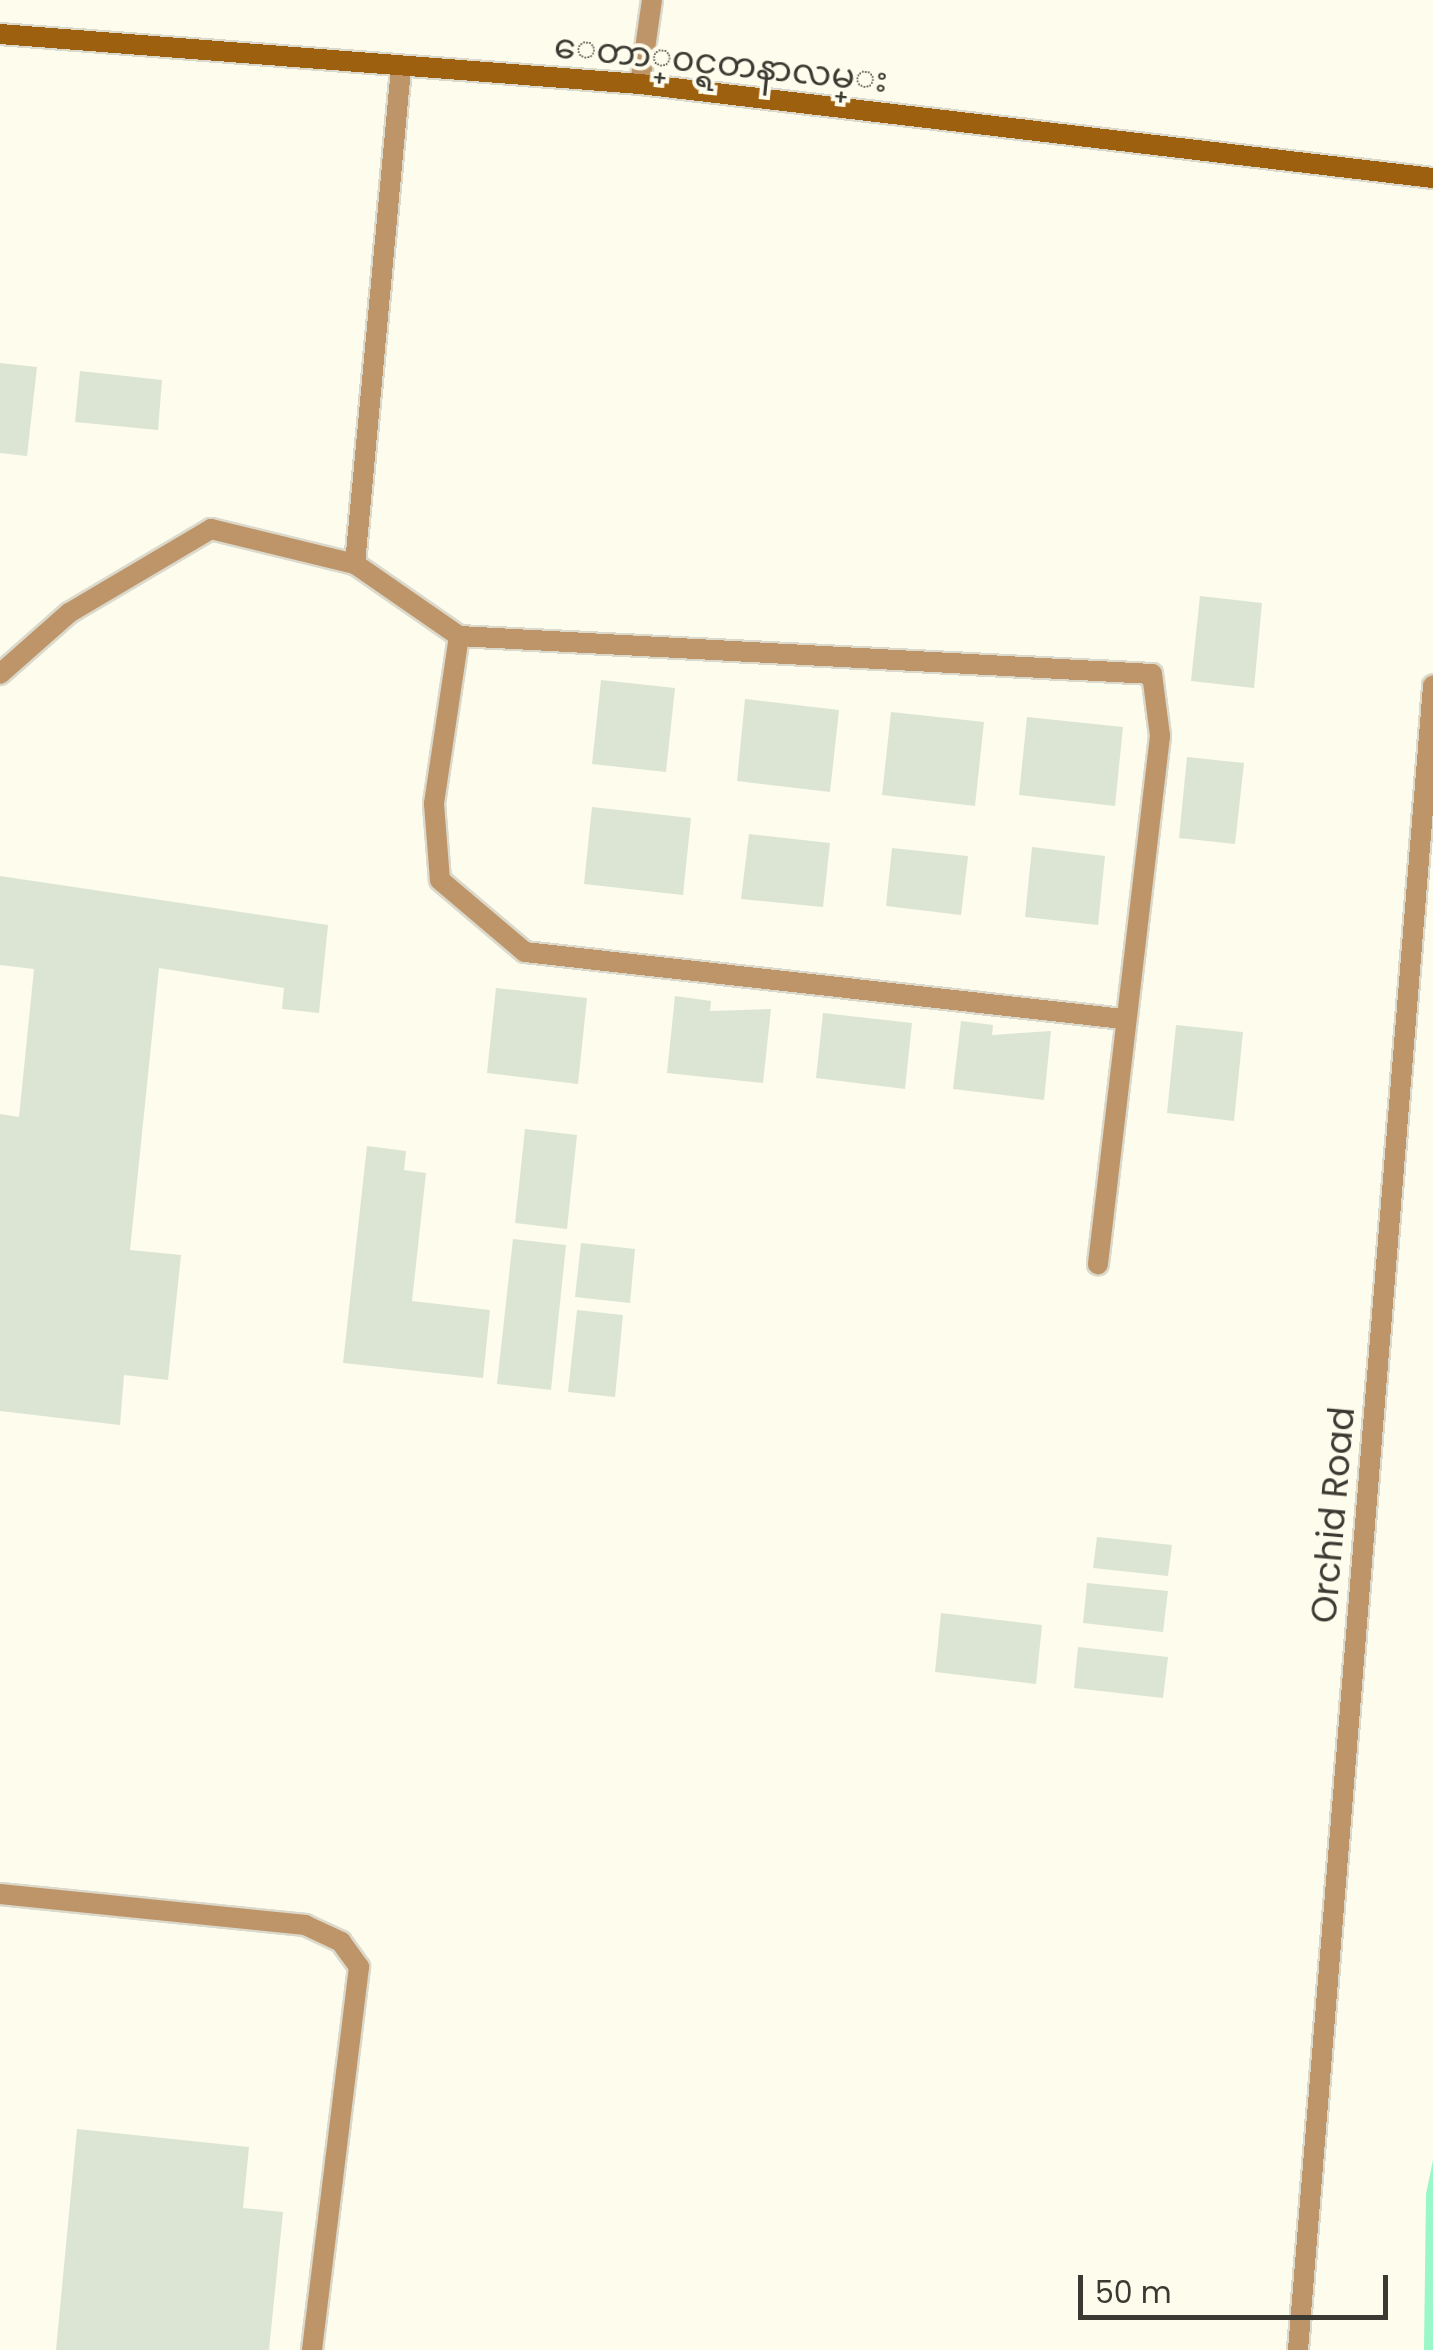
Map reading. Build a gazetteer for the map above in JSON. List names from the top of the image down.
{
  "streets": {
    "main road": ["ေတာ္၀င္ရတနာလမ္း"],
    "street": ["Orchid Road"]
  },
  "scale_bar": "50 m"
}
